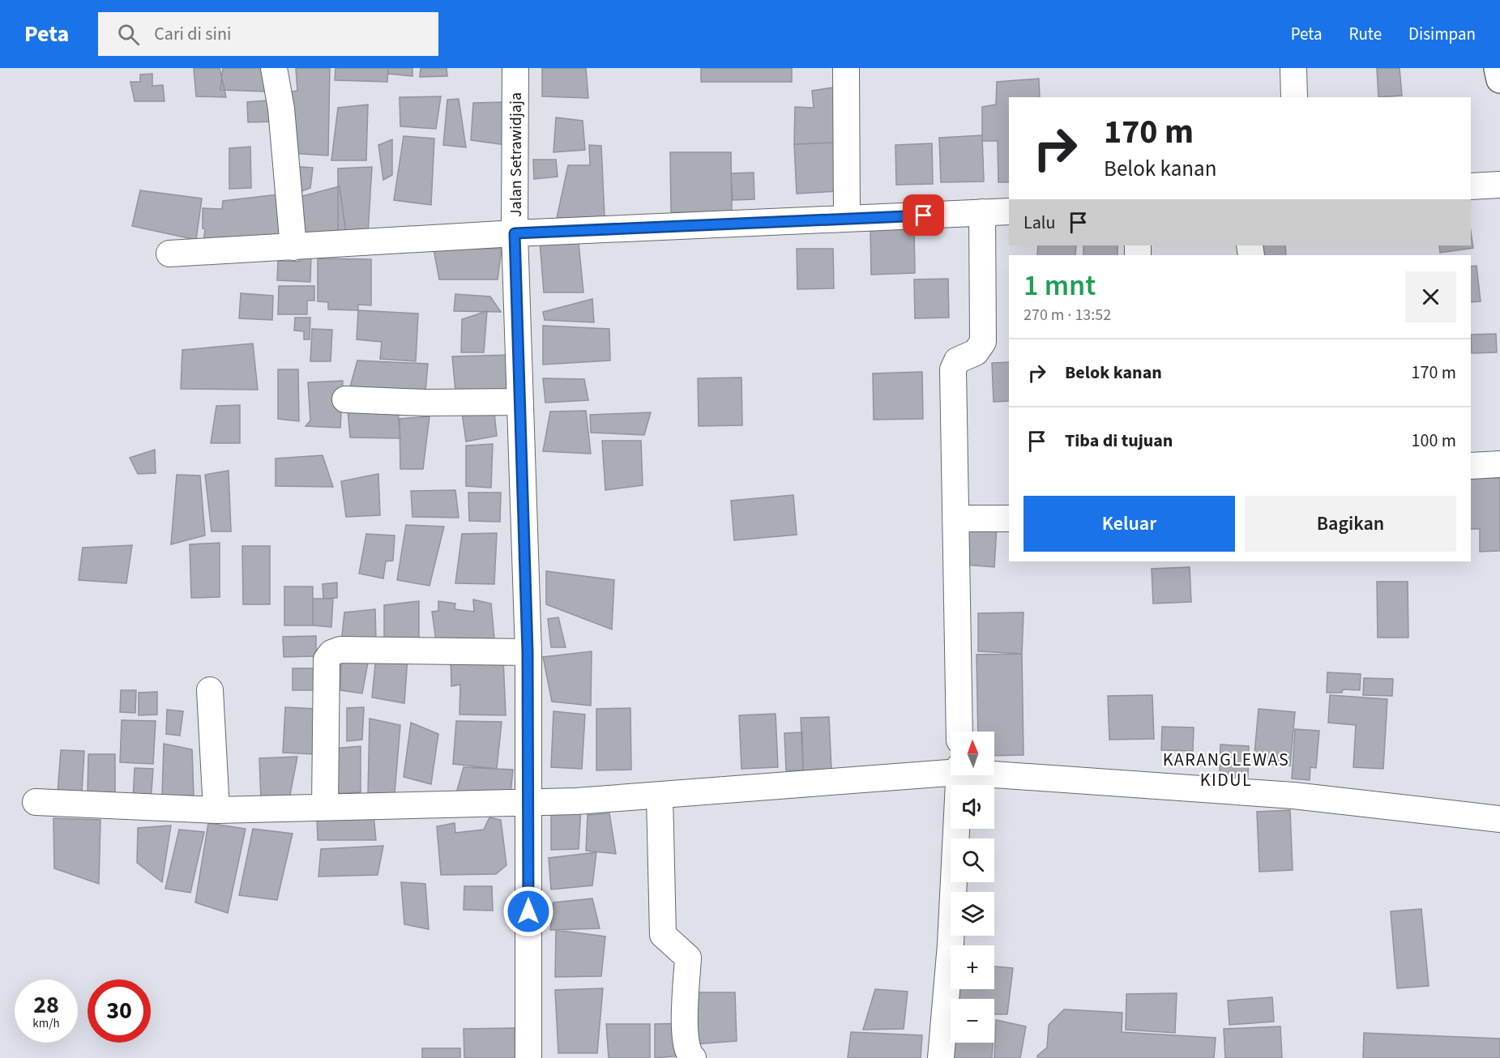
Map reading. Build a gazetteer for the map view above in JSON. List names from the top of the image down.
{
  "streets": {
    "street": ["Jalan Setrawidjaja"]
  },
  "districts": ["KARANGLEWAS KIDUL"],
  "north": "top",
  "page": {
    "header": "Peta",
    "search": "Cari di sini",
    "nav": ["Peta", "Rute", "Disimpan"],
    "turn": ["170 m", "Belok kanan"],
    "then": "Lalu",
    "heading": ["1 mnt", "270 m · 13:52"],
    "list": [
      {
        "name": "Belok kanan",
        "value": "170 m"
      },
      {
        "name": "Tiba di tujuan",
        "value": "100 m"
      }
    ],
    "buttons": ["Keluar", "Bagikan"],
    "map_buttons": ["+", "−"],
    "speed": "28 km/h",
    "limit": "30"
  }
}
